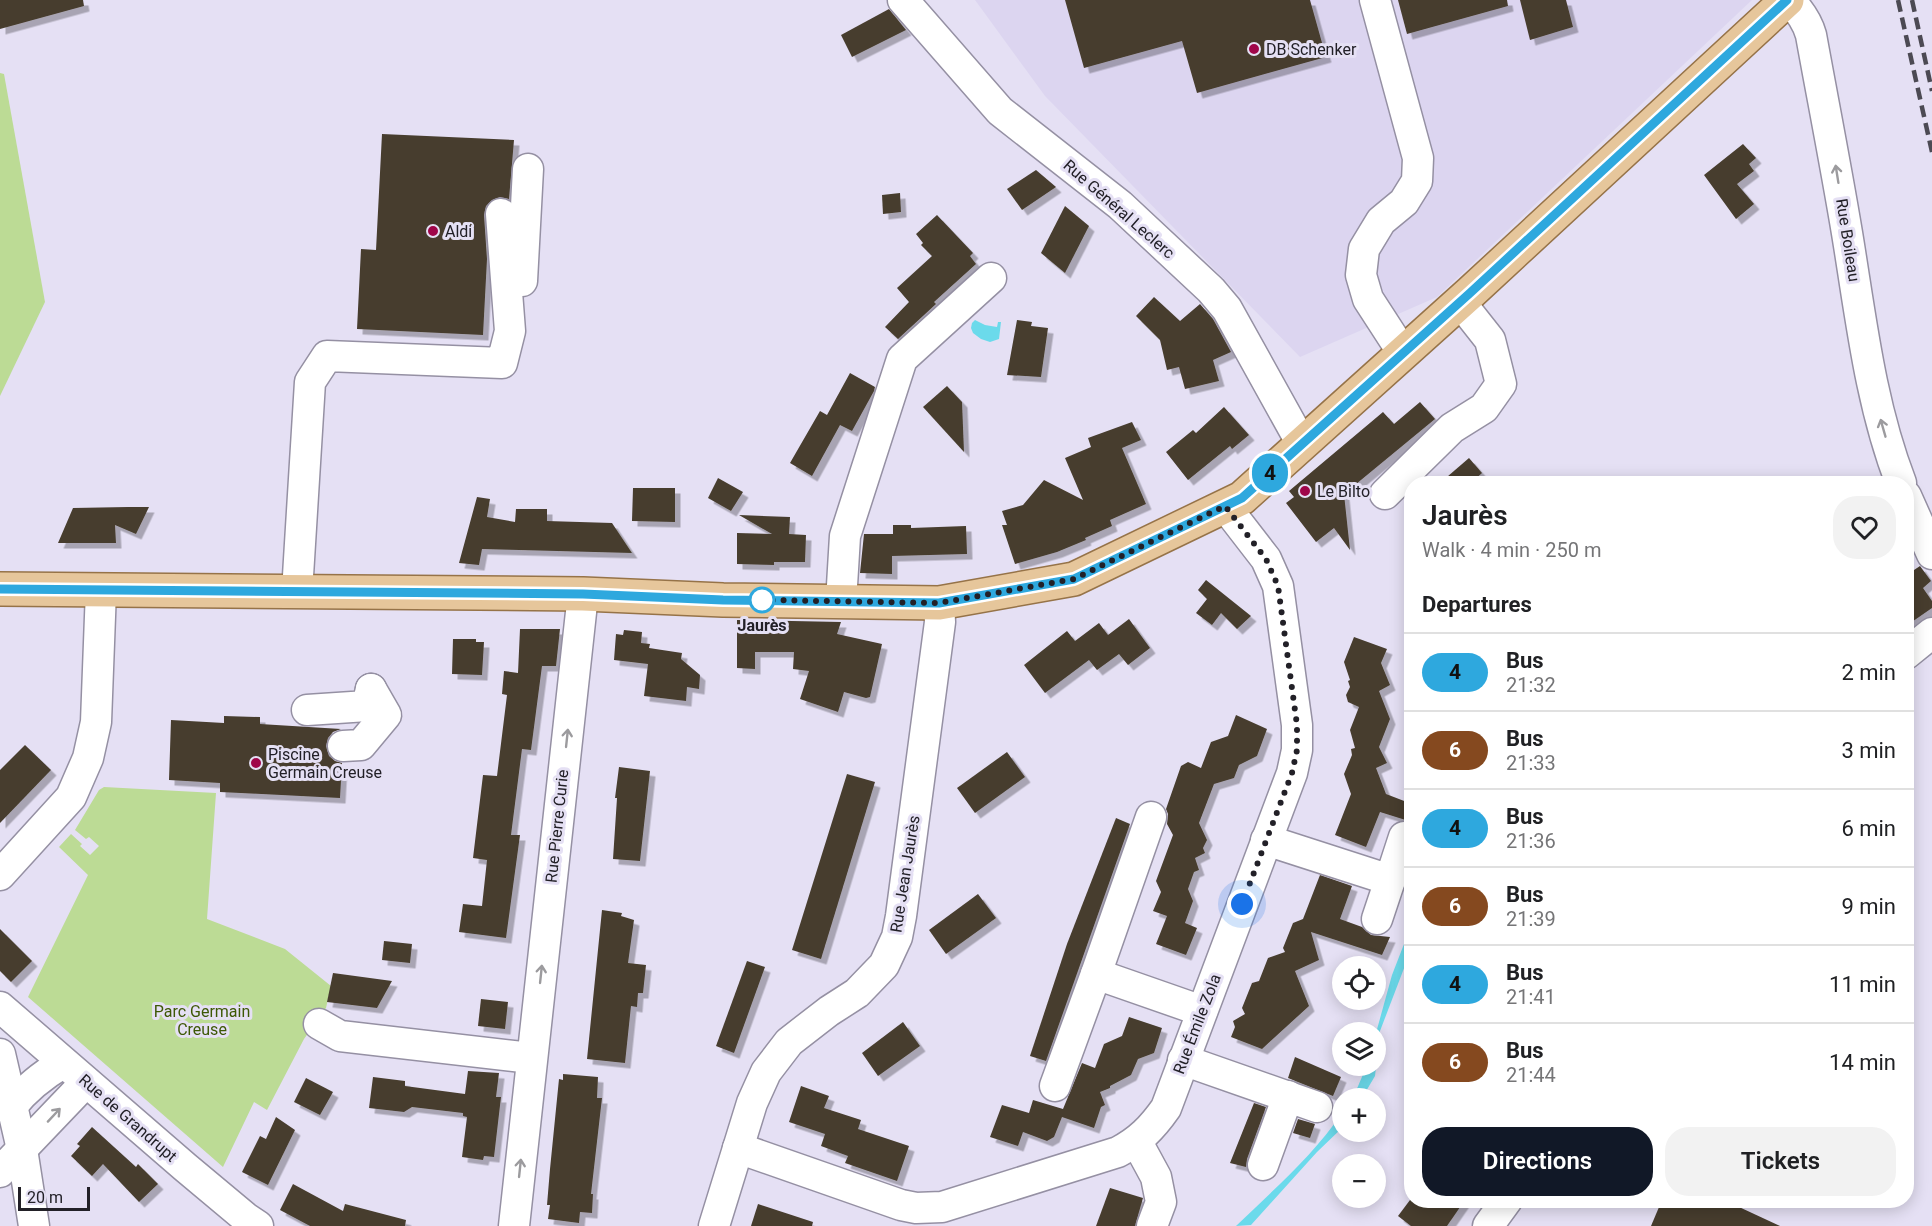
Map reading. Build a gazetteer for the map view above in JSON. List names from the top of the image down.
{
  "streets": {
    "street": [
      "Rue Général Leclerc",
      "Rue Boileau",
      "Rue Pierre Curie",
      "Rue Jean Jaurès",
      "Rue Émile Zola",
      "Rue de Grandrupt"
    ]
  },
  "crossings": [
    ["Rue Jean Jaurès", "Rue Émile Zola"]
  ],
  "one_way": ["Rue Boileau", "Rue Pierre Curie"],
  "parks": ["Parc Germain Creuse"],
  "places": [
    "DB Schenker",
    "Aldi",
    "Le Bilto",
    "Jaurès",
    "Piscine Germain Creuse"
  ],
  "lines": ["bus line 4"],
  "scale_bar": "20 m",
  "page": {
    "on_map": "4",
    "heading": [
      ["Jaurès", "Walk · 4 min · 250 m"],
      "Departures"
    ],
    "list": [
      {
        "mark": "4",
        "name": "Bus",
        "note": "21:32",
        "value": "2 min"
      },
      {
        "mark": "6",
        "name": "Bus",
        "note": "21:33",
        "value": "3 min"
      },
      {
        "mark": "4",
        "name": "Bus",
        "note": "21:36",
        "value": "6 min"
      },
      {
        "mark": "6",
        "name": "Bus",
        "note": "21:39",
        "value": "9 min"
      },
      {
        "mark": "4",
        "name": "Bus",
        "note": "21:41",
        "value": "11 min"
      },
      {
        "mark": "6",
        "name": "Bus",
        "note": "21:44",
        "value": "14 min"
      }
    ],
    "map_buttons": ["+", "−"],
    "buttons": ["Directions", "Tickets"],
    "scale": "20 m"
  }
}
